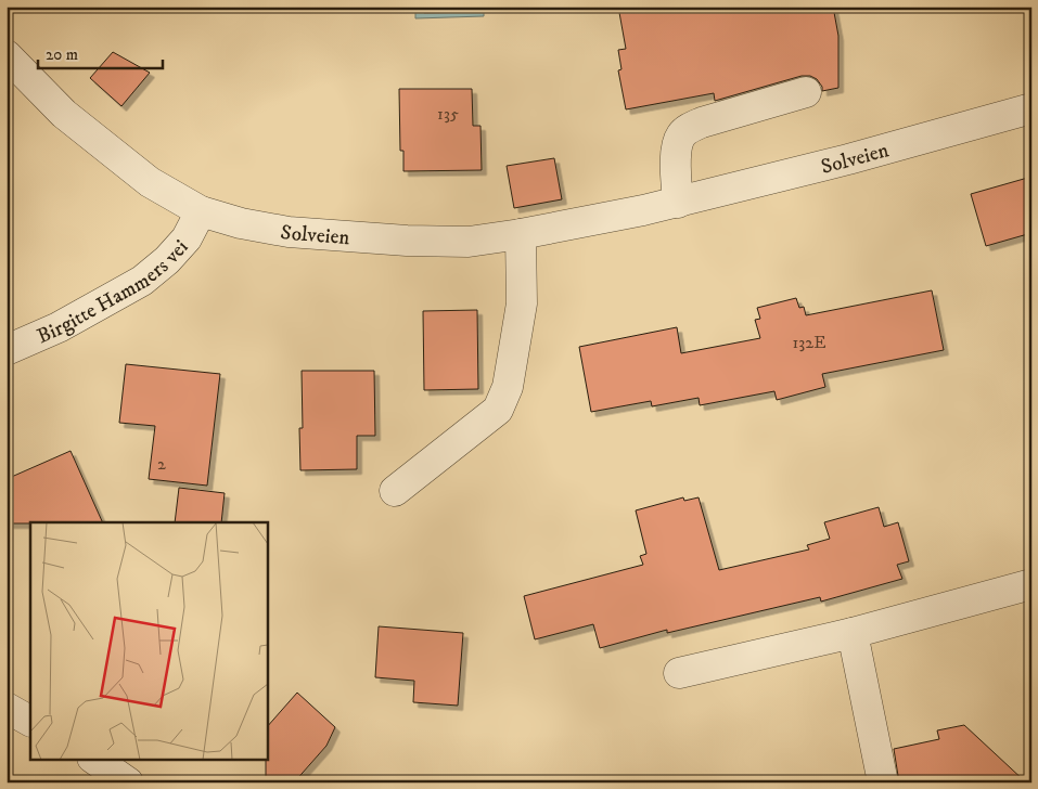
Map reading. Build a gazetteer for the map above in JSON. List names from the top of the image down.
{
  "streets": {
    "street": ["Solveien", "Birgitte Hammers vei"]
  },
  "crossings": [
    ["Solveien", "Birgitte Hammers vei"]
  ],
  "house_numbers": ["135", "132E", "2"],
  "scale_bar": "20 m"
}
